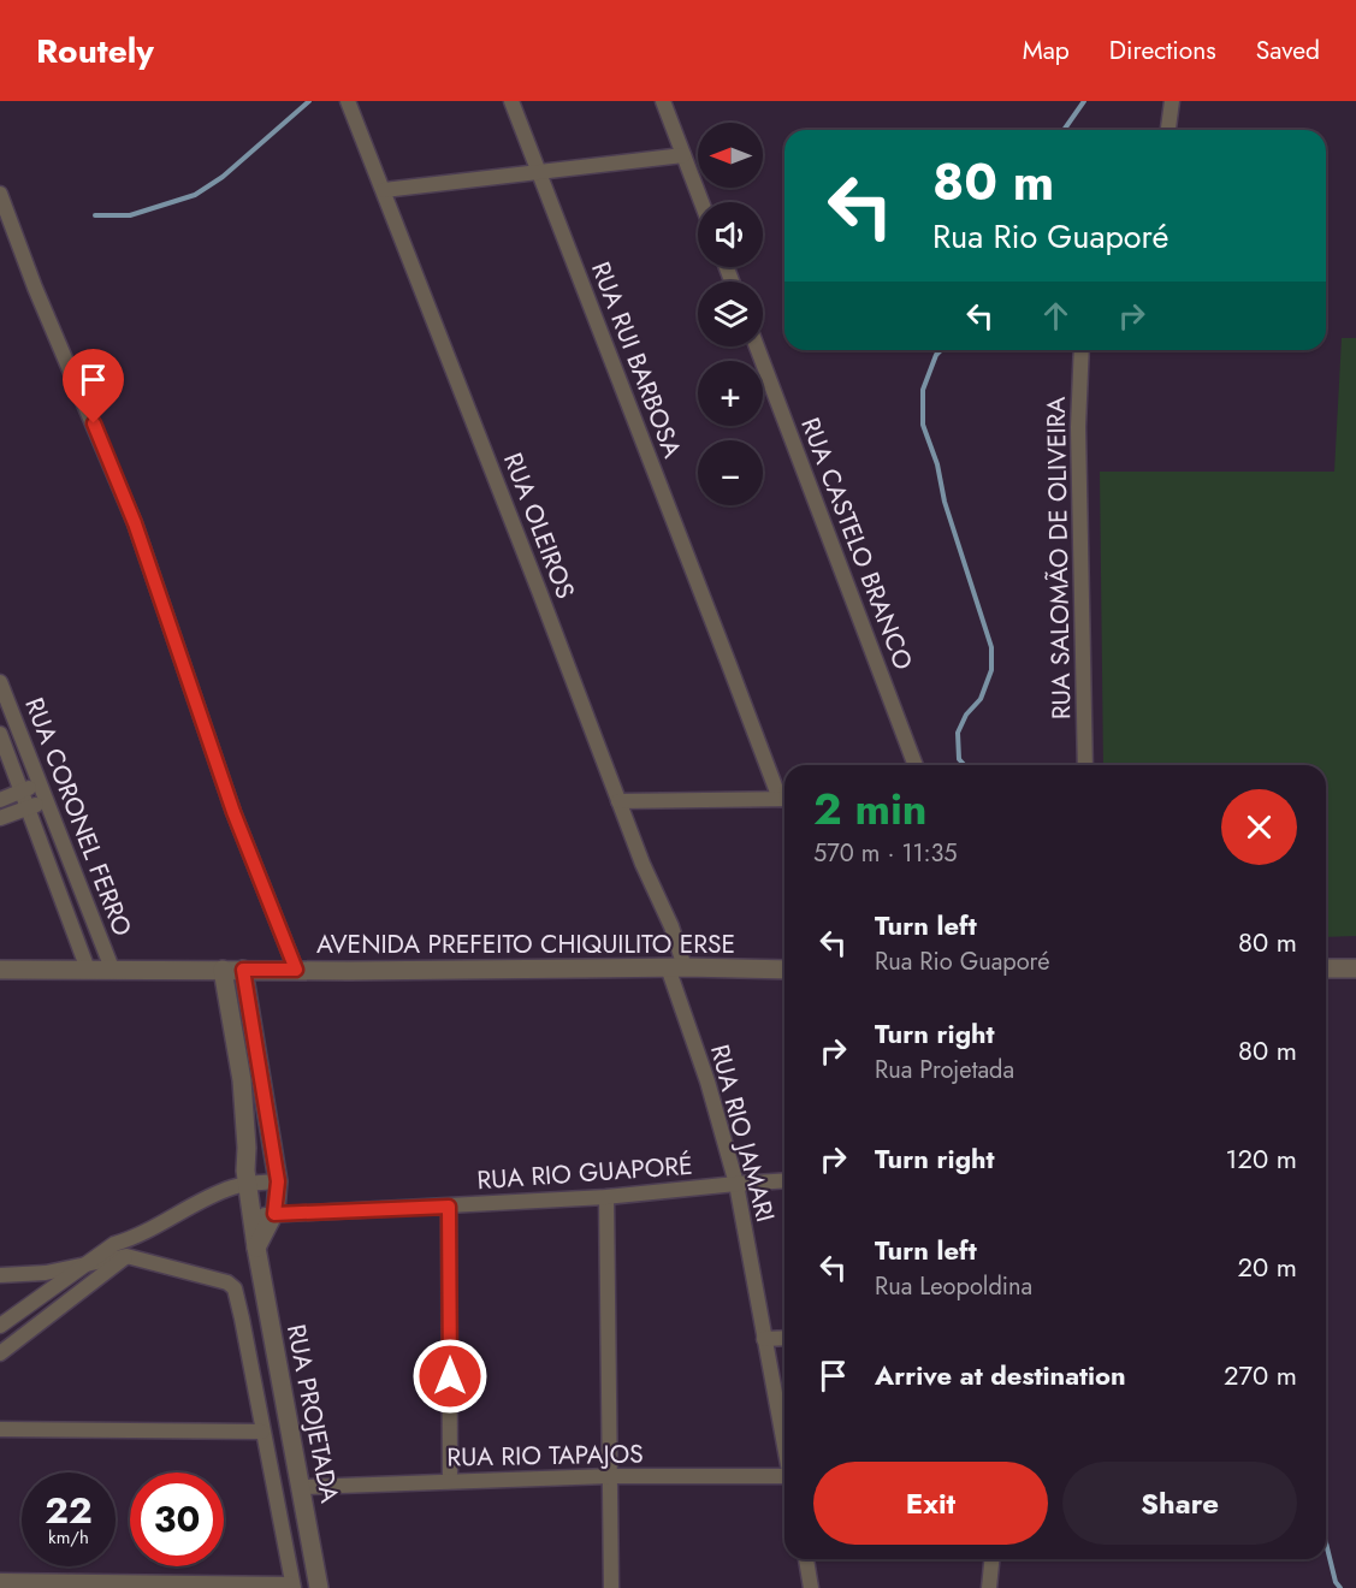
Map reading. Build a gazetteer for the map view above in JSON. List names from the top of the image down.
{
  "streets": {
    "street": [
      "RUA RUI BARBOSA",
      "RUA OLEIROS",
      "RUA CASTELO BRANCO",
      "RUA SALOMÃO DE OLIVEIRA",
      "RUA CORONEL FERRO",
      "AVENIDA PREFEITO CHIQUILITO ERSE",
      "RUA RIO JAMARI",
      "RUA RIO GUAPORÉ",
      "RUA PROJETADA",
      "RUA RIO TAPAJOS"
    ]
  },
  "crossings": [
    ["RUA RUI BARBOSA", "RUA OLEIROS"],
    ["RUA OLEIROS", "AVENIDA PREFEITO CHIQUILITO ERSE"],
    ["RUA OLEIROS", "RUA RIO JAMARI"],
    ["RUA CORONEL FERRO", "AVENIDA PREFEITO CHIQUILITO ERSE"],
    ["AVENIDA PREFEITO CHIQUILITO ERSE", "RUA RIO JAMARI"],
    ["AVENIDA PREFEITO CHIQUILITO ERSE", "RUA PROJETADA"],
    ["RUA RIO JAMARI", "RUA RIO GUAPORÉ"],
    ["RUA RIO GUAPORÉ", "RUA PROJETADA"],
    ["RUA PROJETADA", "RUA RIO TAPAJOS"]
  ],
  "north": "left",
  "page": {
    "header": "Routely",
    "nav": ["Map", "Directions", "Saved"],
    "map_buttons": ["+", "−"],
    "turn": ["80 m", "Rua Rio Guaporé"],
    "heading": ["2 min", "570 m · 11:35"],
    "list": [
      {
        "name": "Turn left",
        "note": "Rua Rio Guaporé",
        "value": "80 m"
      },
      {
        "name": "Turn right",
        "note": "Rua Projetada",
        "value": "80 m"
      },
      {
        "name": "Turn right",
        "value": "120 m"
      },
      {
        "name": "Turn left",
        "note": "Rua Leopoldina",
        "value": "20 m"
      },
      {
        "name": "Arrive at destination",
        "value": "270 m"
      }
    ],
    "buttons": ["Exit", "Share"],
    "speed": "22 km/h",
    "limit": "30"
  }
}
